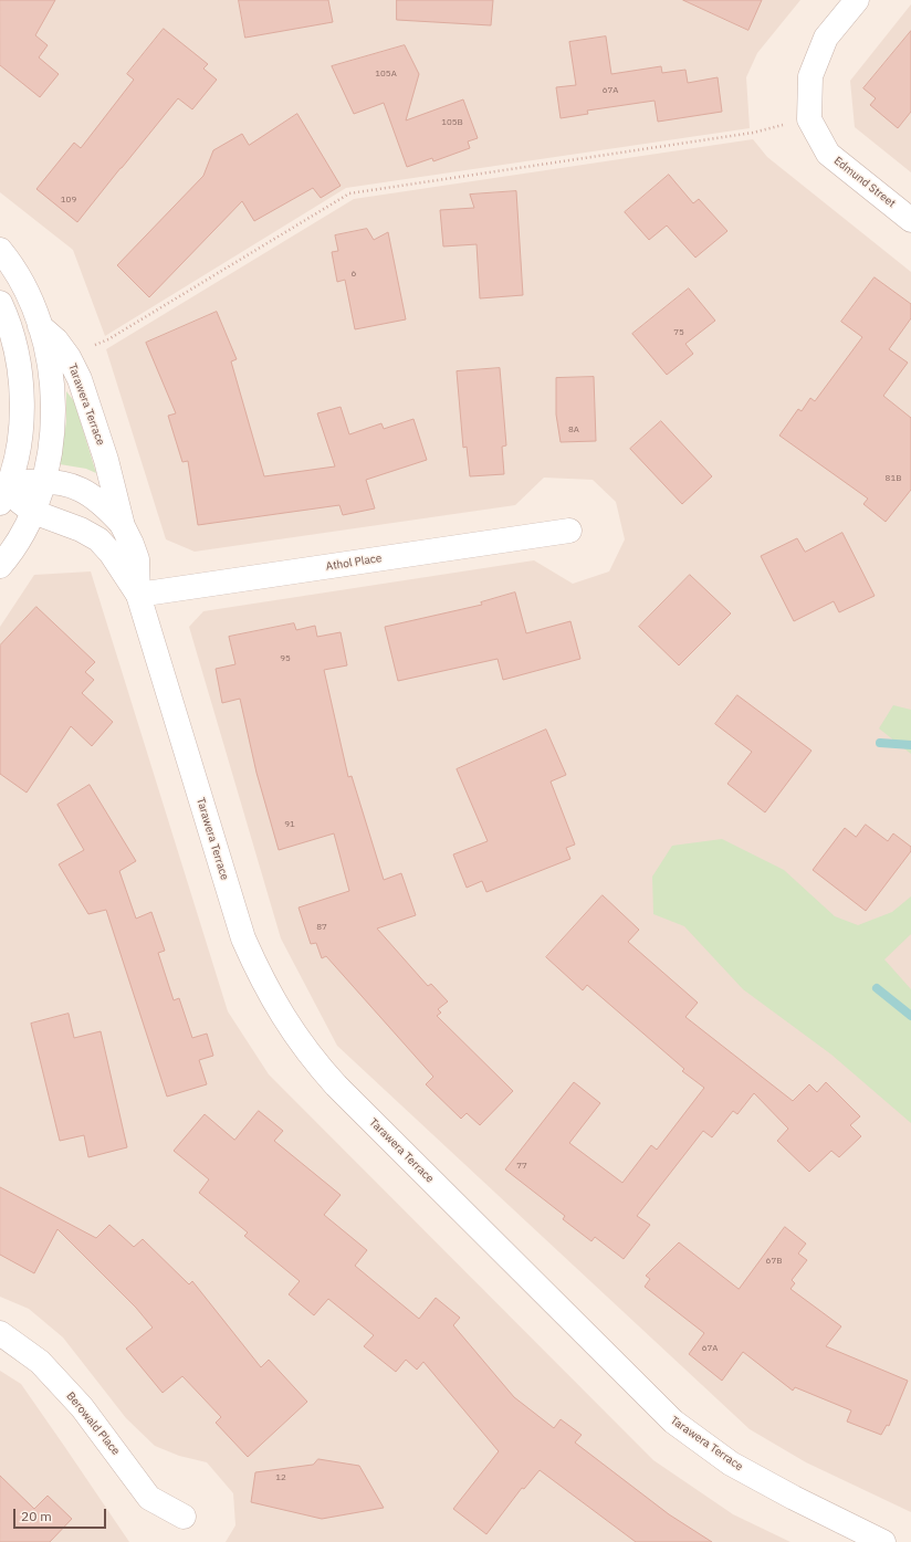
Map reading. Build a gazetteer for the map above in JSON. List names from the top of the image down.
{
  "streets": {
    "street": [
      "Edmund Street",
      "Tarawera Terrace",
      "Athol Place",
      "Berowald Place"
    ]
  },
  "crossings": [
    ["Tarawera Terrace", "Athol Place"]
  ],
  "house_numbers": [
    "105A",
    "67A",
    "105B",
    "109",
    "6",
    "75",
    "8A",
    "81B",
    "95",
    "91",
    "87",
    "77",
    "67B",
    "67A",
    "12"
  ],
  "scale_bar": "20 m"
}
